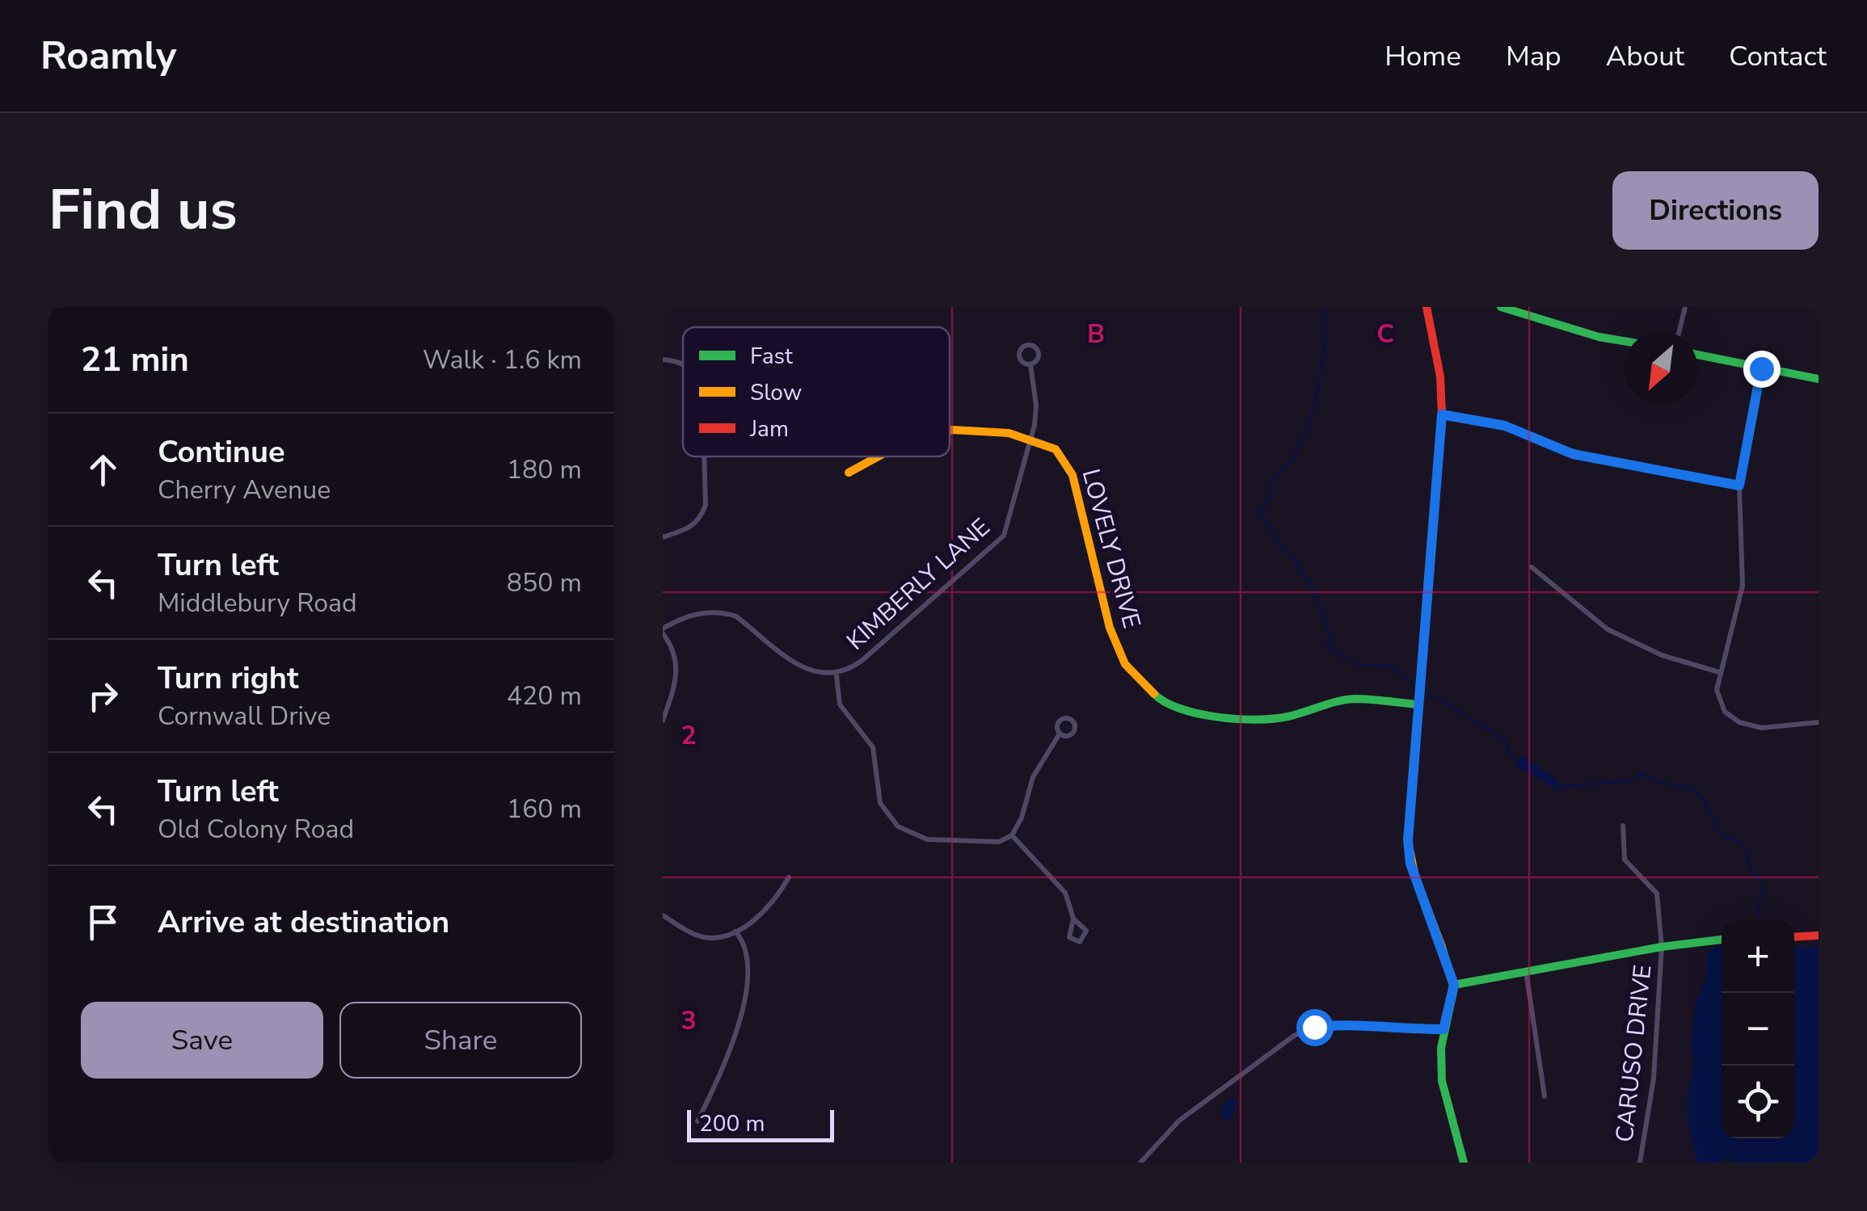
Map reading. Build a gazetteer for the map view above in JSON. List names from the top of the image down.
{
  "streets": {
    "street": ["LOVELY DRIVE", "KIMBERLY LANE", "CARUSO DRIVE"]
  },
  "crossings": [
    ["LOVELY DRIVE", "KIMBERLY LANE"]
  ],
  "legend": ["Fast", "Slow", "Jam"],
  "scale_bar": "200 m",
  "north": "bottom left",
  "page": {
    "header": "Roamly",
    "nav": [
      "Home",
      "Map",
      "About",
      "Contact"
    ],
    "title": "Find us",
    "buttons": [
      "Directions",
      ["Save", "Share"]
    ],
    "heading": ["21 min", "Walk · 1.6 km"],
    "list": [
      ["Continue", "Cherry Avenue", "180 m"],
      ["Turn left", "Middlebury Road", "850 m"],
      ["Turn right", "Cornwall Drive", "420 m"],
      ["Turn left", "Old Colony Road", "160 m"],
      "Arrive at destination"
    ],
    "map_buttons": ["+", "−"],
    "scale": "200 m"
  },
  "grid": {
    "columns": ["B", "C"],
    "rows": ["2", "3"]
  }
}
